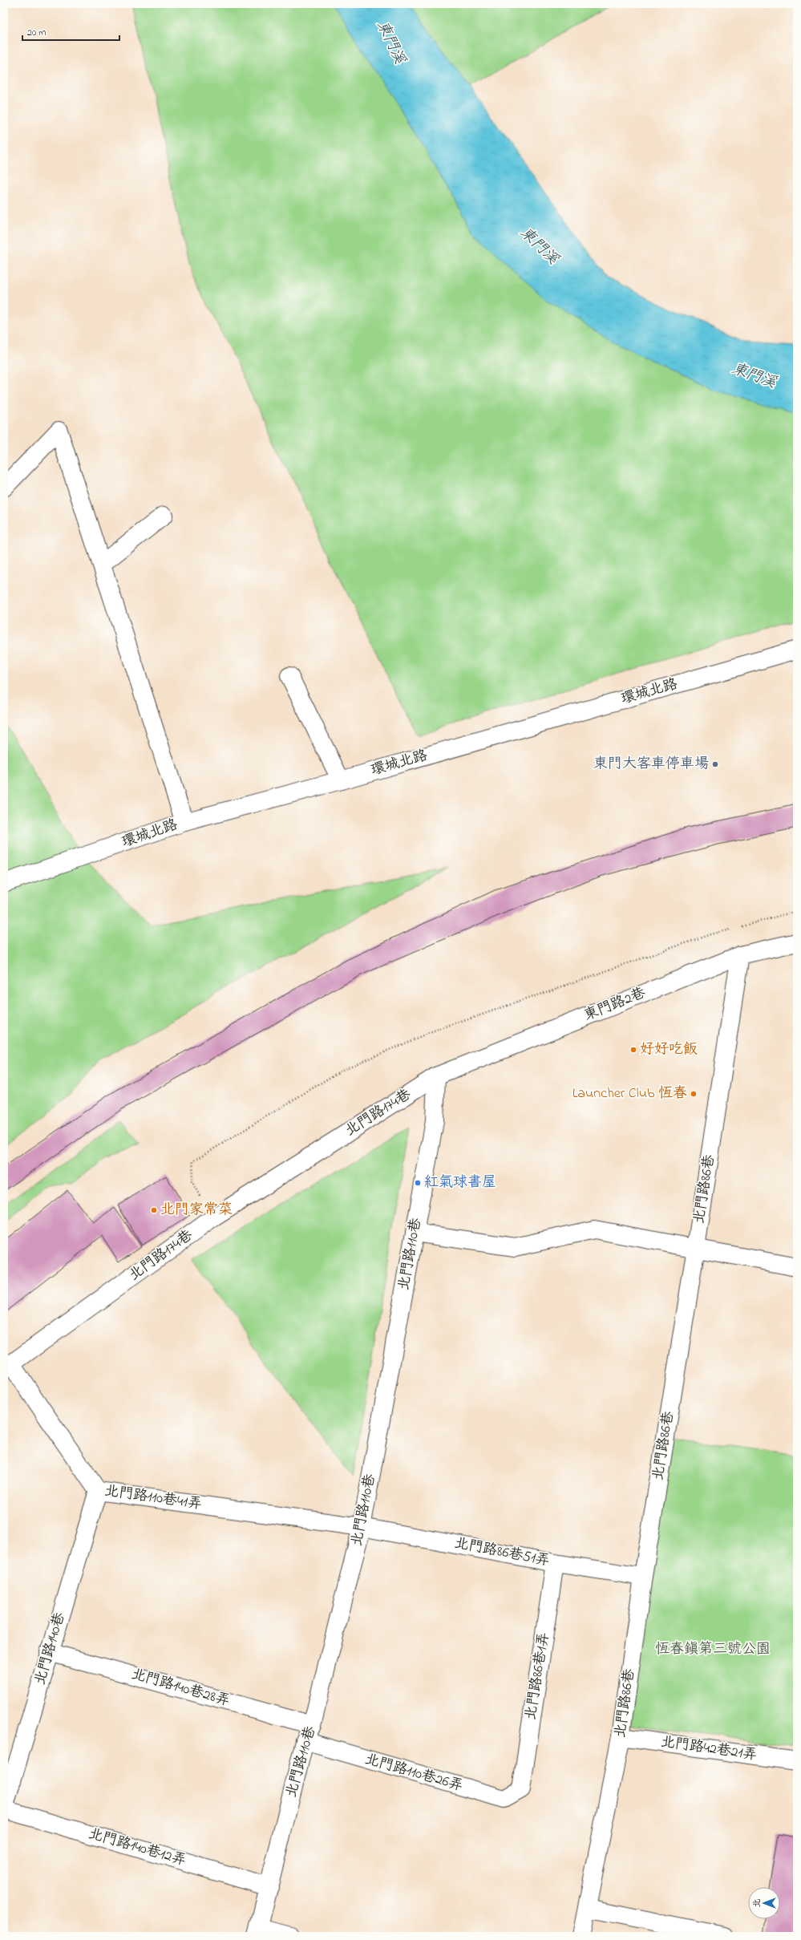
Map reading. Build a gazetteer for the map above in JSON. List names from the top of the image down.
{
  "streets": {
    "street": [
      "環城北路",
      "東門路2巷",
      "北門路174巷",
      "北門路86巷",
      "北門路110巷",
      "北門路110巷41弄",
      "北門路86巷51弄",
      "北門路140巷",
      "北門路86巷1弄",
      "北門路140巷28弄",
      "北門路42巷21弄",
      "北門路110巷26弄",
      "北門路140巷12弄"
    ]
  },
  "crossings": [
    ["東門路2巷", "北門路174巷"],
    ["東門路2巷", "北門路86巷"],
    ["東門路2巷", "北門路110巷"],
    ["北門路174巷", "北門路110巷"],
    ["北門路174巷", "北門路110巷41弄"],
    ["北門路86巷", "北門路86巷51弄"],
    ["北門路86巷", "北門路42巷21弄"],
    ["北門路110巷", "北門路110巷41弄"],
    ["北門路110巷", "北門路86巷51弄"],
    ["北門路110巷", "北門路140巷28弄"],
    ["北門路110巷", "北門路110巷26弄"],
    ["北門路110巷", "北門路140巷12弄"],
    ["北門路110巷41弄", "北門路86巷51弄"],
    ["北門路110巷41弄", "北門路140巷"],
    ["北門路86巷51弄", "北門路86巷1弄"],
    ["北門路140巷", "北門路140巷28弄"],
    ["北門路140巷", "北門路140巷12弄"],
    ["北門路86巷1弄", "北門路110巷26弄"]
  ],
  "water": ["東門溪"],
  "parks": ["恆春鎮第三號公園"],
  "places": [
    "東門大客車停車場",
    "好好吃飯",
    "Launcher Club 恆春",
    "紅氣球書屋",
    "北門家常菜"
  ],
  "scale_bar": "20 m",
  "north": "left"
}
